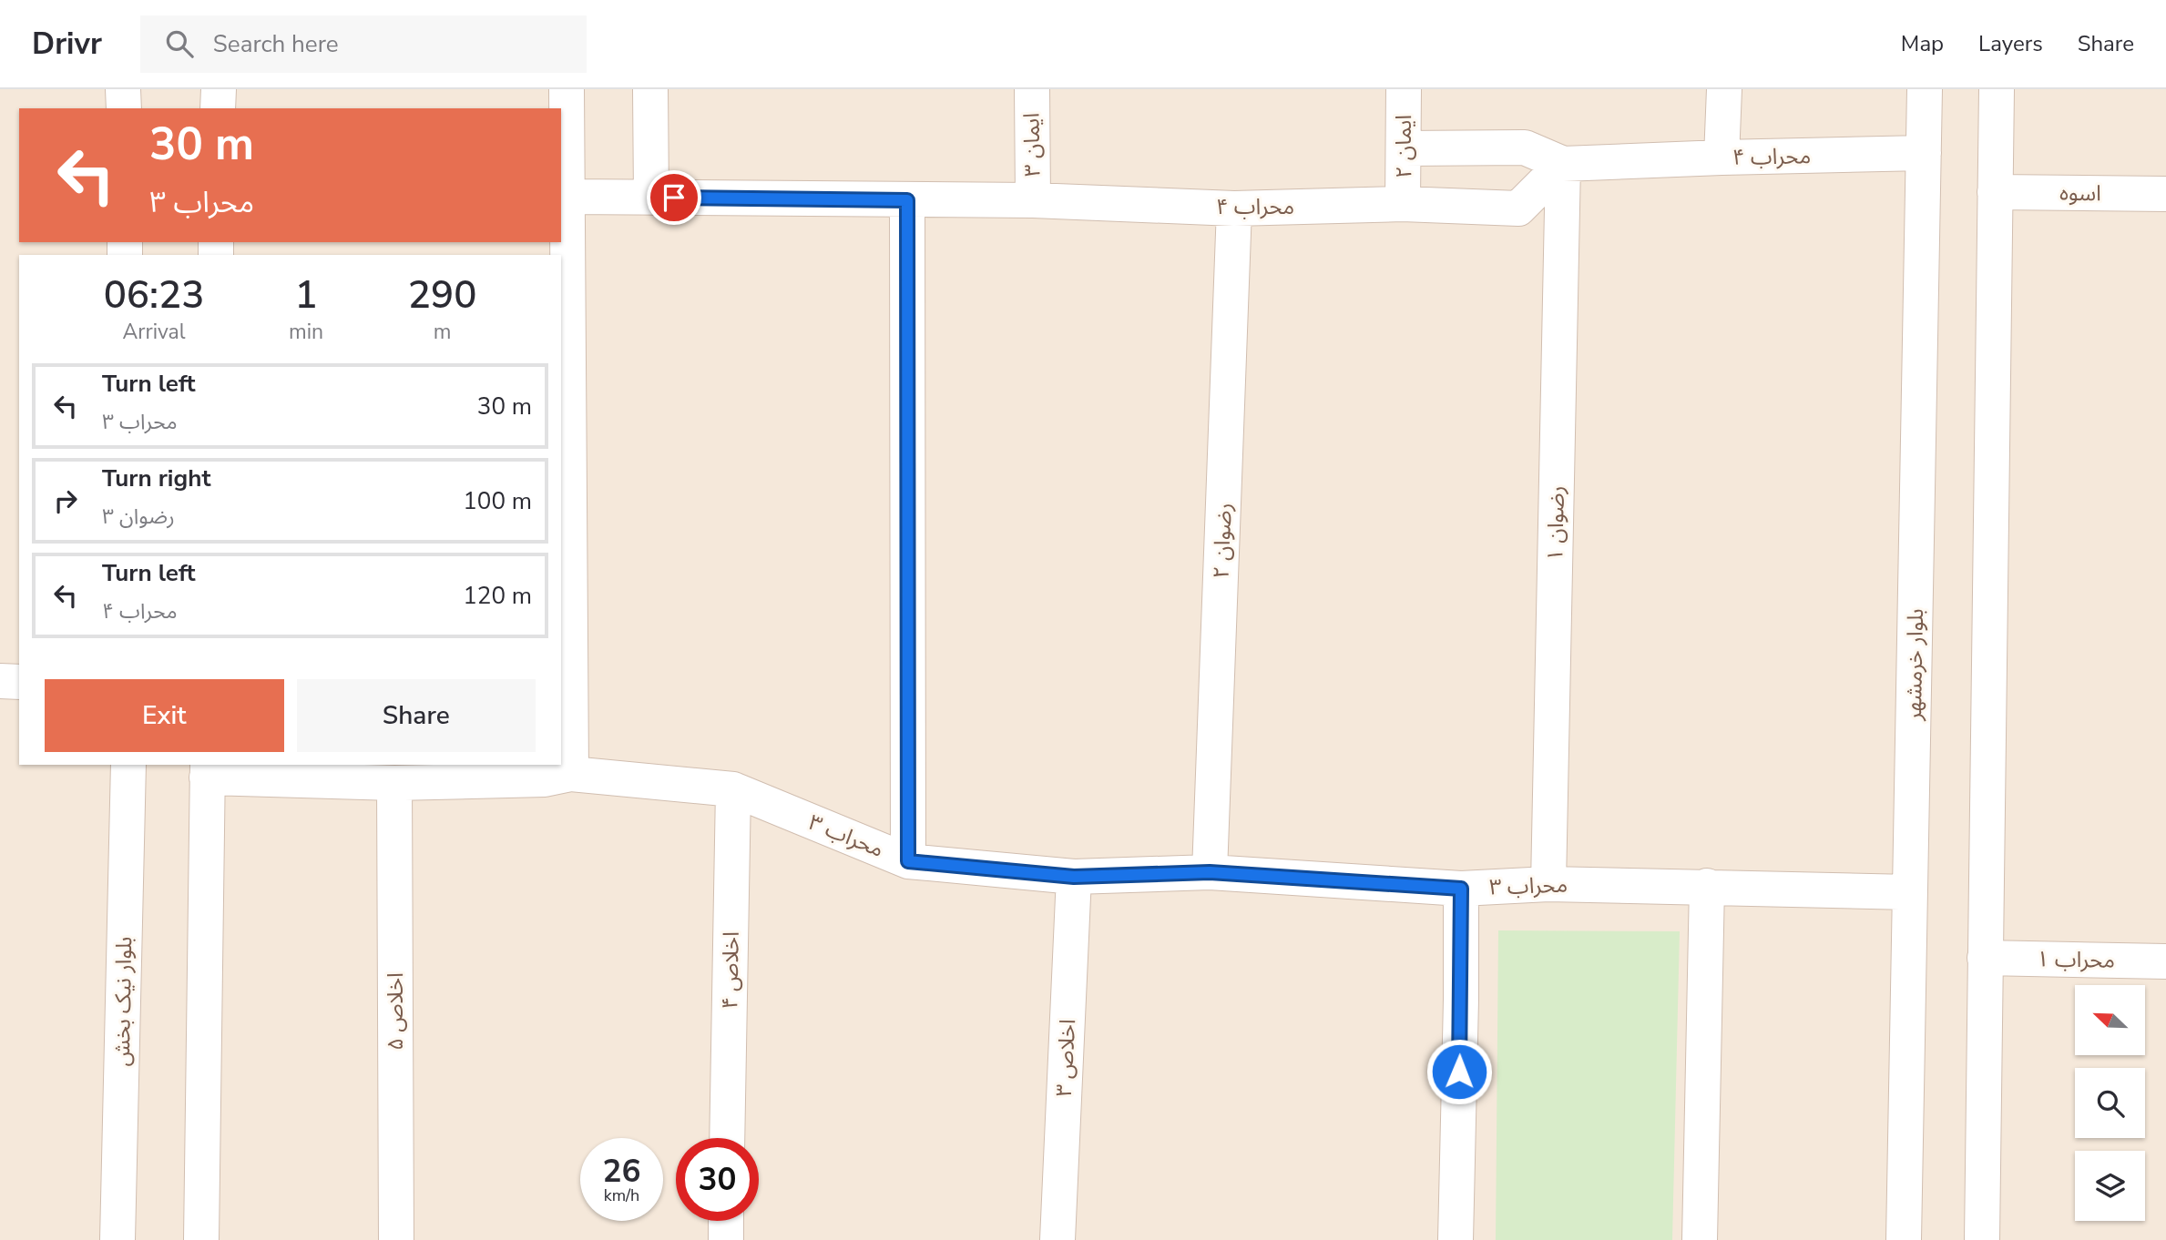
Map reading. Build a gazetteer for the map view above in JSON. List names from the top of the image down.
{
  "streets": {
    "street": [
      "ایمان ۳",
      "ایمان ۲",
      "محراب ۴",
      "اسوه",
      "رضوان ۱",
      "رضوان ۲",
      "بلوار خرمشهر",
      "محراب ۳",
      "محراب ۱",
      "اخلاص ۴",
      "بلوار نیک بخش",
      "اخلاص ۵",
      "اخلاص ۳"
    ]
  },
  "crossings": [
    ["ایمان ۳", "محراب ۴"],
    ["ایمان ۲", "محراب ۴"],
    ["محراب ۴", "رضوان ۱"],
    ["محراب ۴", "رضوان ۲"],
    ["محراب ۴", "بلوار خرمشهر"],
    ["رضوان ۱", "محراب ۳"],
    ["رضوان ۲", "محراب ۳"],
    ["بلوار خرمشهر", "محراب ۳"],
    ["محراب ۳", "اخلاص ۴"],
    ["محراب ۳", "اخلاص ۵"],
    ["محراب ۳", "اخلاص ۳"]
  ],
  "north": "top left",
  "page": {
    "header": "Drivr",
    "search": "Search here",
    "nav": ["Map", "Layers", "Share"],
    "turn": ["30 m", "محراب ۳"],
    "eta": [
      "06:23",
      "Arrival",
      "1",
      "min",
      "290",
      "m"
    ],
    "list": [
      {
        "name": "Turn left",
        "note": "محراب ۳",
        "value": "30 m"
      },
      {
        "name": "Turn right",
        "note": "رضوان ۳",
        "value": "100 m"
      },
      {
        "name": "Turn left",
        "note": "محراب ۴",
        "value": "120 m"
      }
    ],
    "buttons": ["Exit", "Share"],
    "speed": "26 km/h",
    "limit": "30"
  }
}
